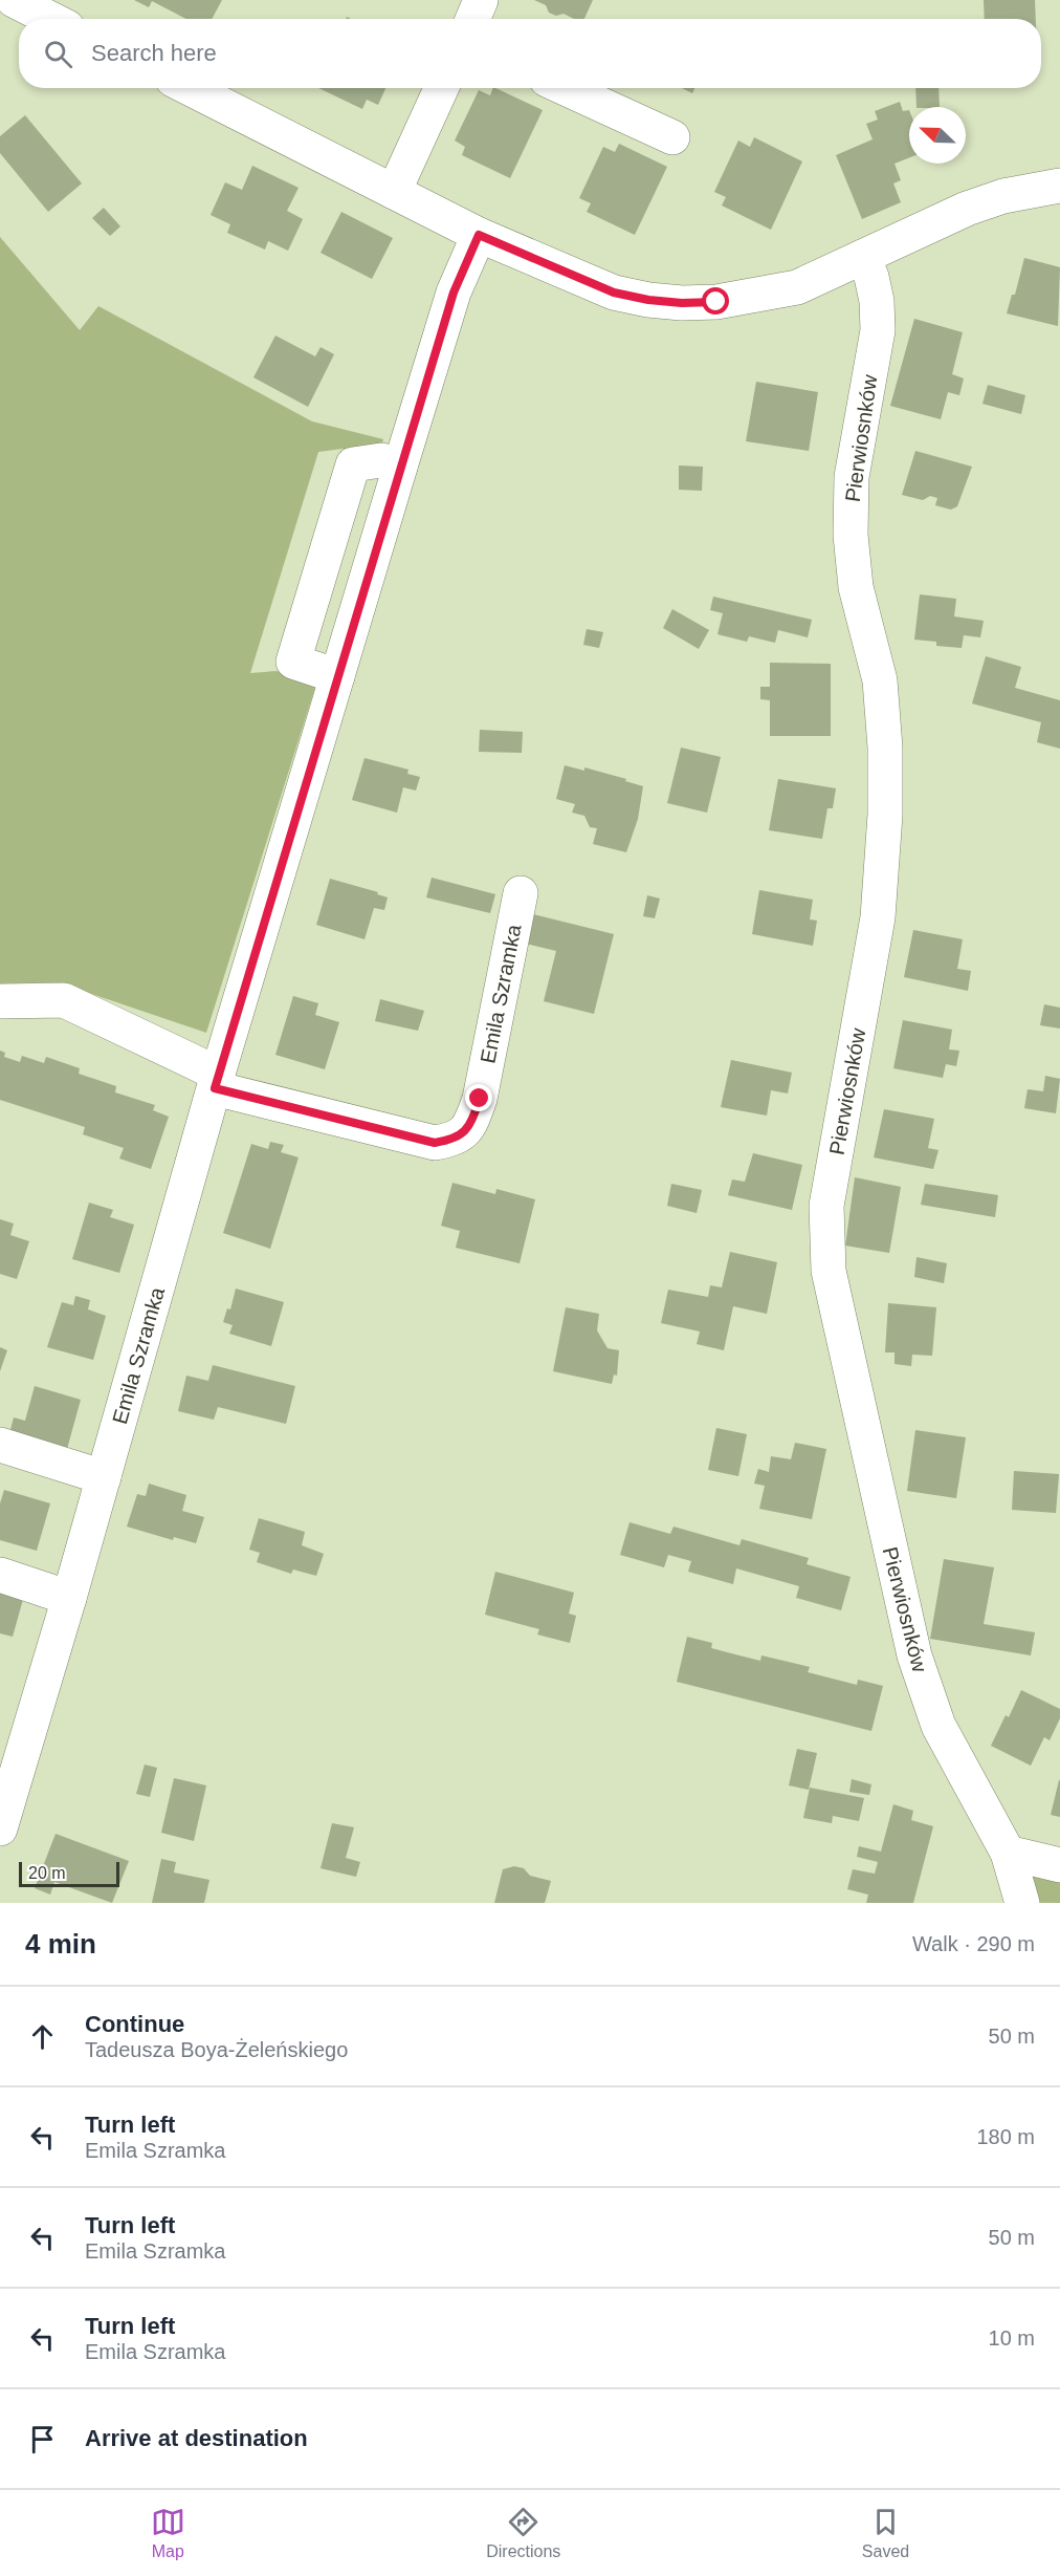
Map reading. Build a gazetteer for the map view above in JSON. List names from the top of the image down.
{
  "streets": {
    "street": ["Pierwiosnków", "Emila Szramka"]
  },
  "scale_bar": "20 m",
  "north": "top left",
  "page": {
    "search": "Search here",
    "scale": "20 m",
    "heading": ["4 min", "Walk · 290 m"],
    "list": [
      ["Continue", "Tadeusza Boya-Żeleńskiego", "50 m"],
      ["Turn left", "Emila Szramka", "180 m"],
      ["Turn left", "Emila Szramka", "50 m"],
      ["Turn left", "Emila Szramka", "10 m"],
      "Arrive at destination"
    ],
    "nav": ["Map", "Directions", "Saved"]
  }
}
